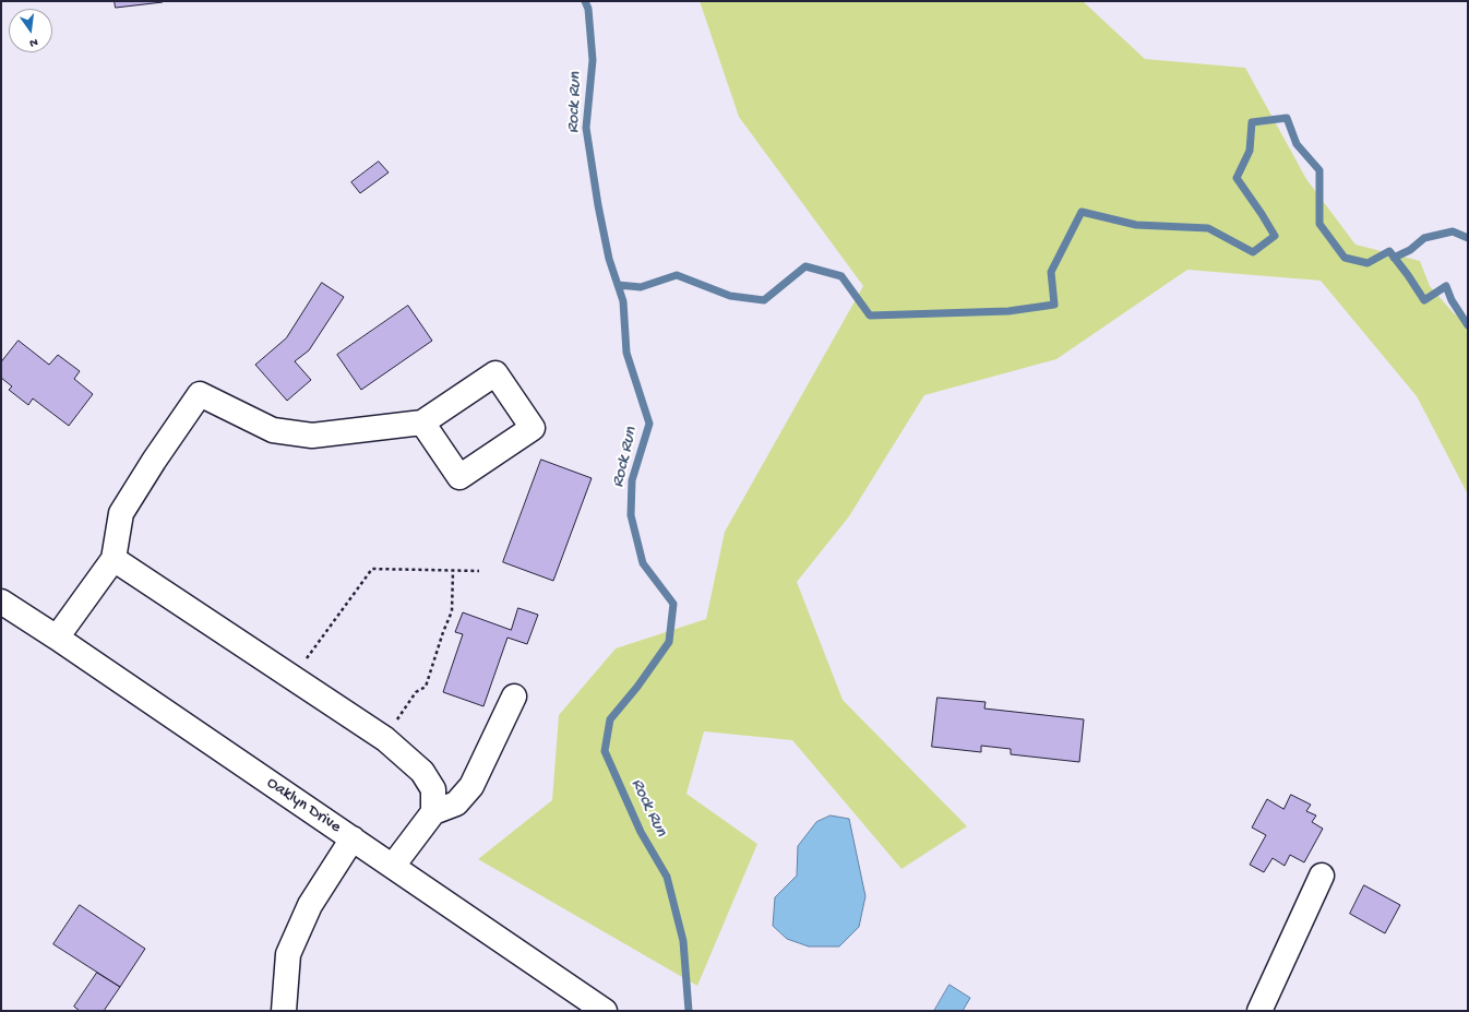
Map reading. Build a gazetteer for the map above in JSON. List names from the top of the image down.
{
  "streets": {
    "street": ["Oaklyn Drive"]
  },
  "water": ["Rock Run"],
  "north": "bottom"
}
